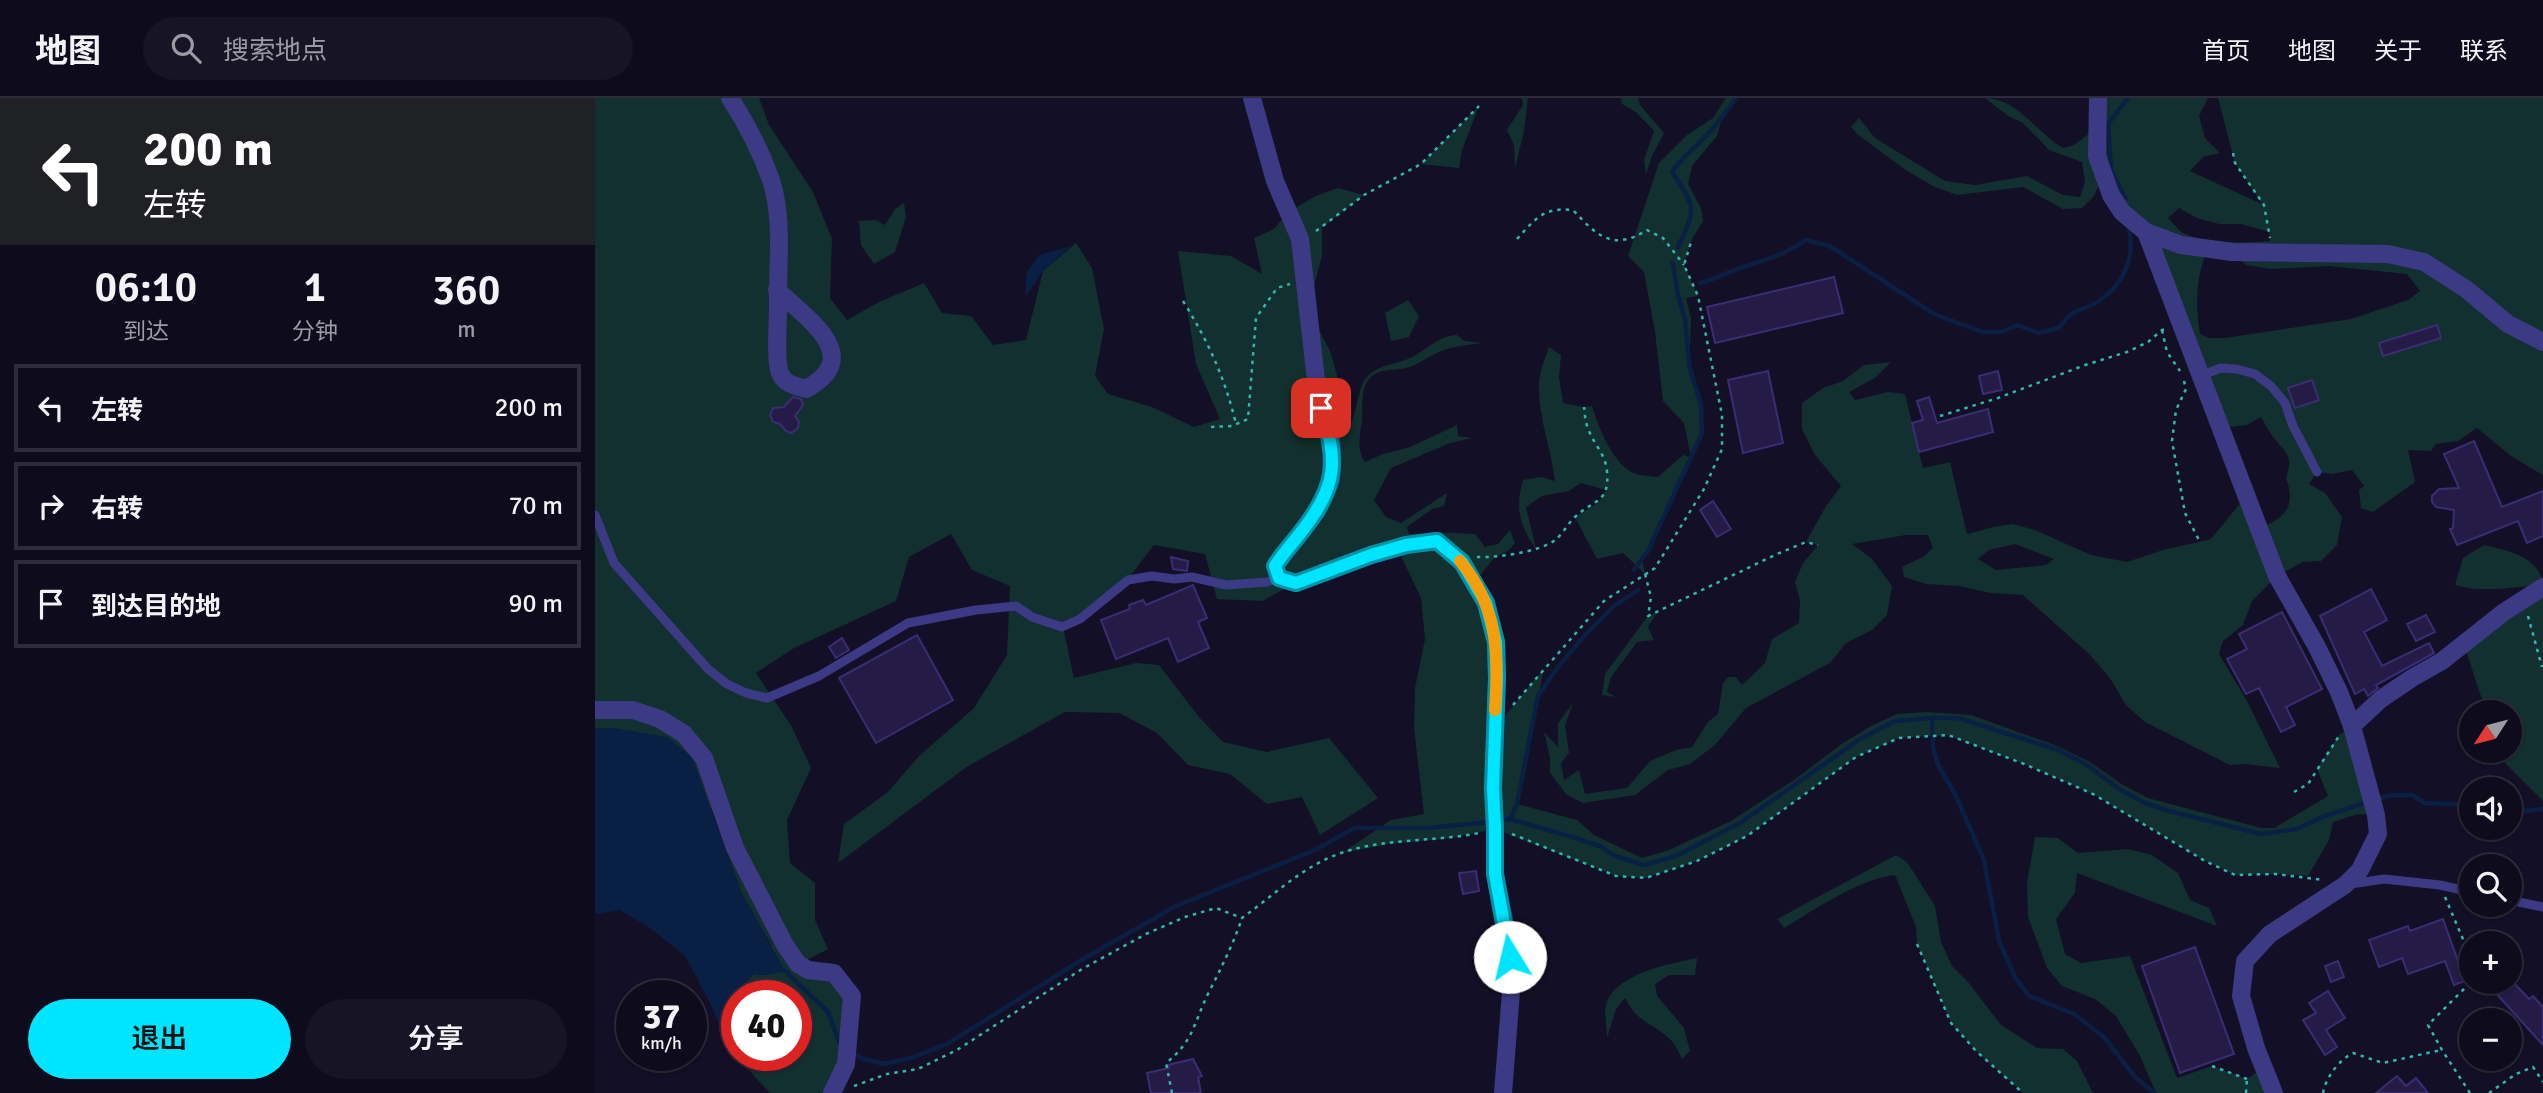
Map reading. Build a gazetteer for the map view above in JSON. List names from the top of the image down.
{
  "north": "bottom left",
  "page": {
    "header": "地图",
    "search": "搜索地点",
    "nav": [
      "首页",
      "地图",
      "关于",
      "联系"
    ],
    "turn": ["200 m", "左转"],
    "eta": [
      "06:10",
      "到达",
      "1",
      "分钟",
      "360",
      "m"
    ],
    "list": [
      {
        "name": "左转",
        "value": "200 m"
      },
      {
        "name": "右转",
        "value": "70 m"
      },
      {
        "name": "到达目的地",
        "value": "90 m"
      }
    ],
    "map_buttons": ["+", "−"],
    "speed": "37 km/h",
    "limit": "40",
    "buttons": ["退出", "分享"]
  }
}
